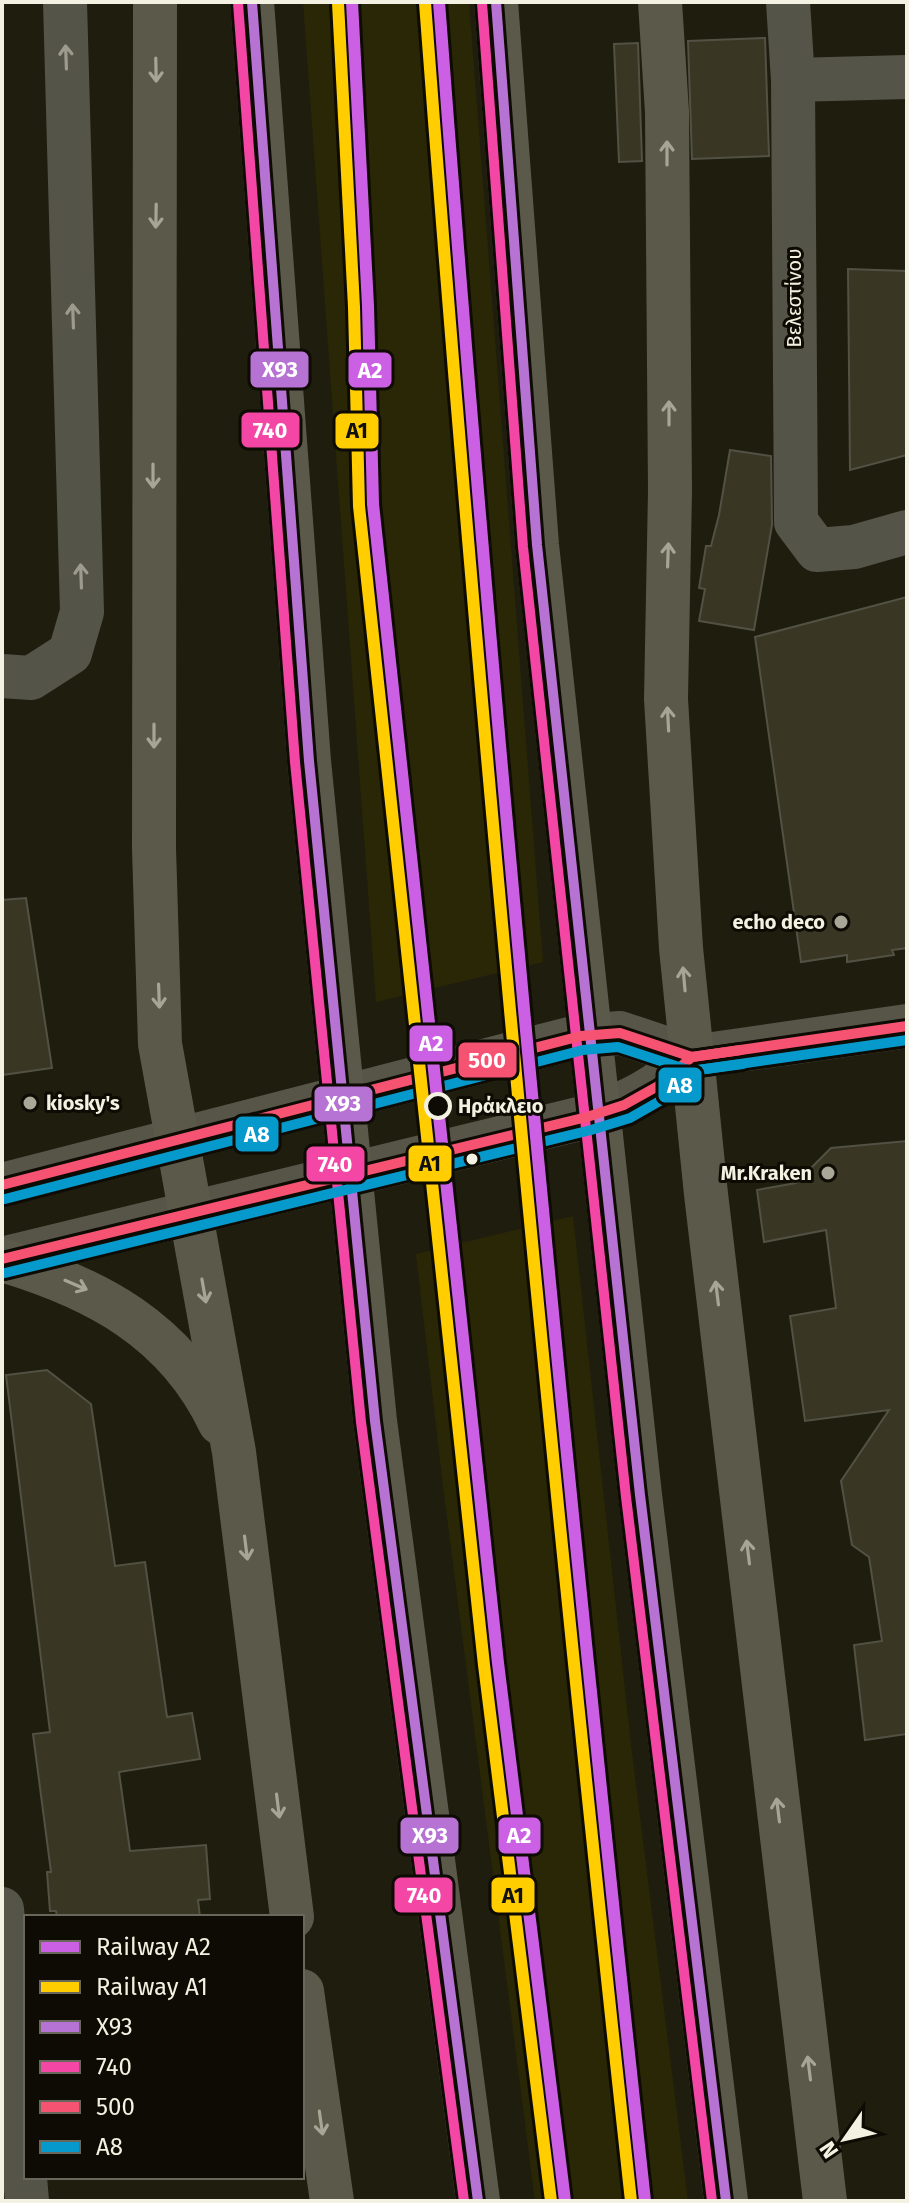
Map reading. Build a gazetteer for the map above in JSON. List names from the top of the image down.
{
  "streets": {
    "street": ["Βελεστίνου"]
  },
  "places": [
    "echo deco",
    "kiosky's",
    "Ηράκλειο",
    "Mr.Kraken"
  ],
  "lines": [
    "rail line A2",
    "transit line X93",
    "rail line A1",
    "transit line 740",
    "transit line 500",
    "transit line A8"
  ],
  "legend": [
    "Railway A2",
    "Railway A1",
    "X93",
    "740",
    "500",
    "A8"
  ],
  "north": "bottom left"
}
